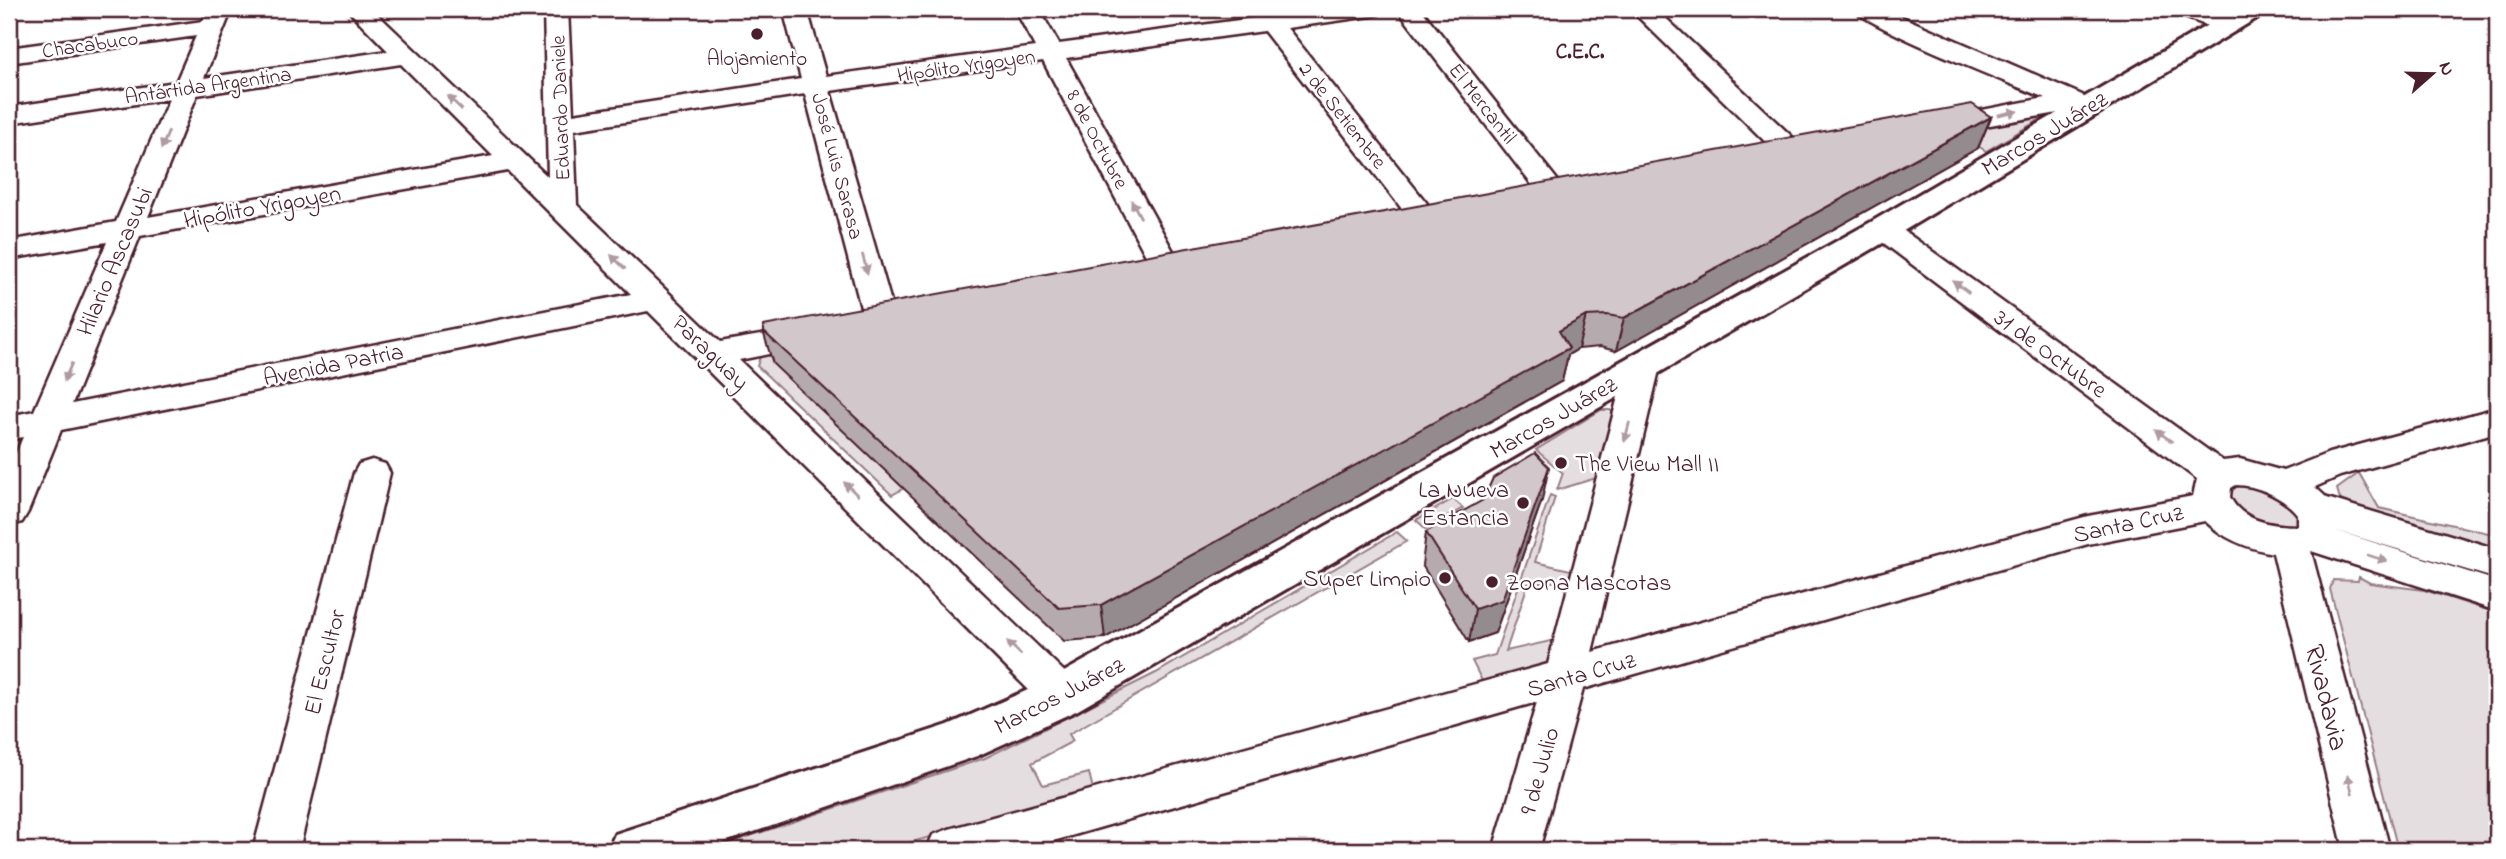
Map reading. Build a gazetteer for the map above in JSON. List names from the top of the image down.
{
  "streets": {
    "main road": ["Marcos Juárez"],
    "street": [
      "Chacabuco",
      "Hipólito Yrigoyen",
      "Antártida Argentina",
      "El Mercantil",
      "Eduardo Daniele",
      "2 de Setiembre",
      "8 de Octubre",
      "José Luis Sarasa",
      "Hilario Ascasubi",
      "Paraguay",
      "31 de Octubre",
      "Avenida Patria",
      "Santa Cruz",
      "El Escultor",
      "Rivadavia",
      "9 de Julio"
    ]
  },
  "crossings": [
    ["Chacabuco", "Hilario Ascasubi"],
    ["Hipólito Yrigoyen", "Eduardo Daniele"],
    ["Hipólito Yrigoyen", "2 de Setiembre"],
    ["Hipólito Yrigoyen", "8 de Octubre"],
    ["Hipólito Yrigoyen", "José Luis Sarasa"],
    ["Hipólito Yrigoyen", "Hilario Ascasubi"],
    ["Hipólito Yrigoyen", "Paraguay"],
    ["Antártida Argentina", "Hilario Ascasubi"],
    ["Antártida Argentina", "Paraguay"],
    ["Eduardo Daniele", "Paraguay"],
    ["Marcos Juárez", "Paraguay"],
    ["Marcos Juárez", "31 de Octubre"],
    ["Marcos Juárez", "9 de Julio"],
    ["José Luis Sarasa", "Paraguay"],
    ["Hilario Ascasubi", "Avenida Patria"],
    ["Paraguay", "Avenida Patria"],
    ["31 de Octubre", "Santa Cruz"],
    ["31 de Octubre", "Rivadavia"],
    ["Santa Cruz", "Rivadavia"],
    ["Santa Cruz", "9 de Julio"]
  ],
  "one_way": [
    "8 de Octubre",
    "Hilario Ascasubi",
    "Paraguay",
    "31 de Octubre",
    "Rivadavia",
    "9 de Julio"
  ],
  "districts": ["C.E.C."],
  "places": [
    "Alojamiento",
    "The View Mall II",
    "La Nueva Estancia",
    "Super Limpio",
    "Zoona Mascotas"
  ],
  "north": "right"
}
